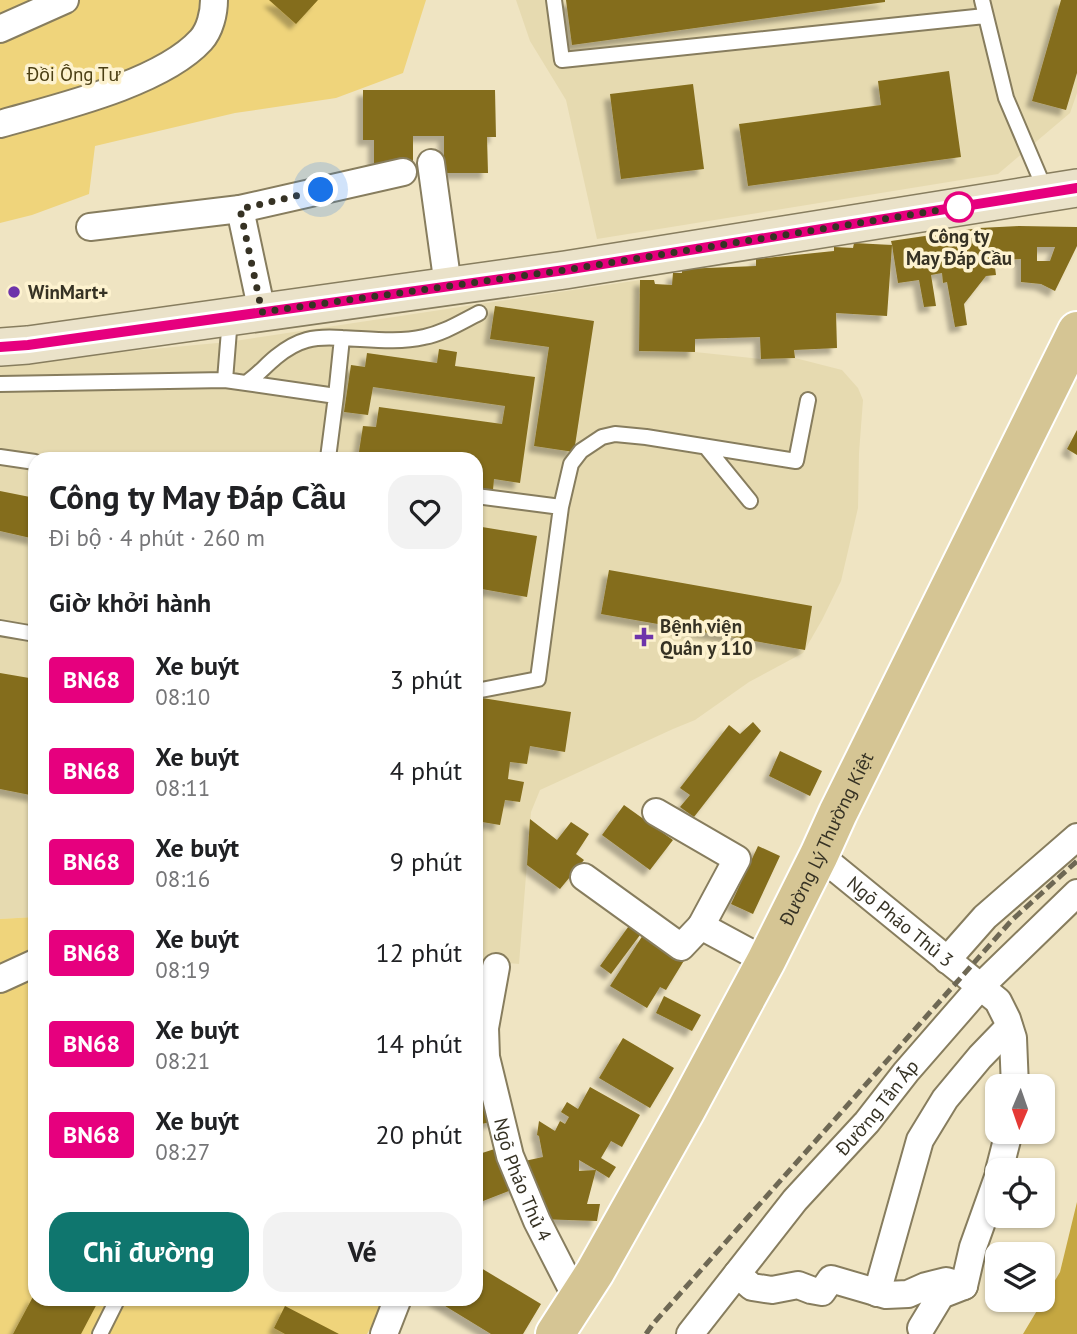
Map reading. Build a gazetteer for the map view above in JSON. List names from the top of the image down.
{
  "streets": {
    "main road": ["Đường Lý Thường Kiệt"],
    "street": ["Ngõ Pháo Thủ 3", "Đường Tân Ấp", "Ngõ Pháo Thủ 4"]
  },
  "crossings": [
    ["Đường Lý Thường Kiệt", "Ngõ Pháo Thủ 3"],
    ["Đường Lý Thường Kiệt", "Ngõ Pháo Thủ 4"],
    ["Ngõ Pháo Thủ 3", "Đường Tân Ấp"]
  ],
  "parks": ["Đồi Ông Tư"],
  "places": {
    "other": ["Công ty May Đáp Cầu", "WinMart+"],
    "health": ["Bệnh viện Quân y 110"]
  },
  "lines": ["bus line BN68"],
  "north": "bottom",
  "page": {
    "heading": [
      ["Công ty May Đáp Cầu", "Đi bộ · 4 phút · 260 m"],
      "Giờ khởi hành"
    ],
    "list": [
      {
        "mark": "BN68",
        "name": "Xe buýt",
        "note": "08:10",
        "value": "3 phút"
      },
      {
        "mark": "BN68",
        "name": "Xe buýt",
        "note": "08:11",
        "value": "4 phút"
      },
      {
        "mark": "BN68",
        "name": "Xe buýt",
        "note": "08:16",
        "value": "9 phút"
      },
      {
        "mark": "BN68",
        "name": "Xe buýt",
        "note": "08:19",
        "value": "12 phút"
      },
      {
        "mark": "BN68",
        "name": "Xe buýt",
        "note": "08:21",
        "value": "14 phút"
      },
      {
        "mark": "BN68",
        "name": "Xe buýt",
        "note": "08:27",
        "value": "20 phút"
      }
    ],
    "buttons": ["Chỉ đường", "Vé"]
  }
}
